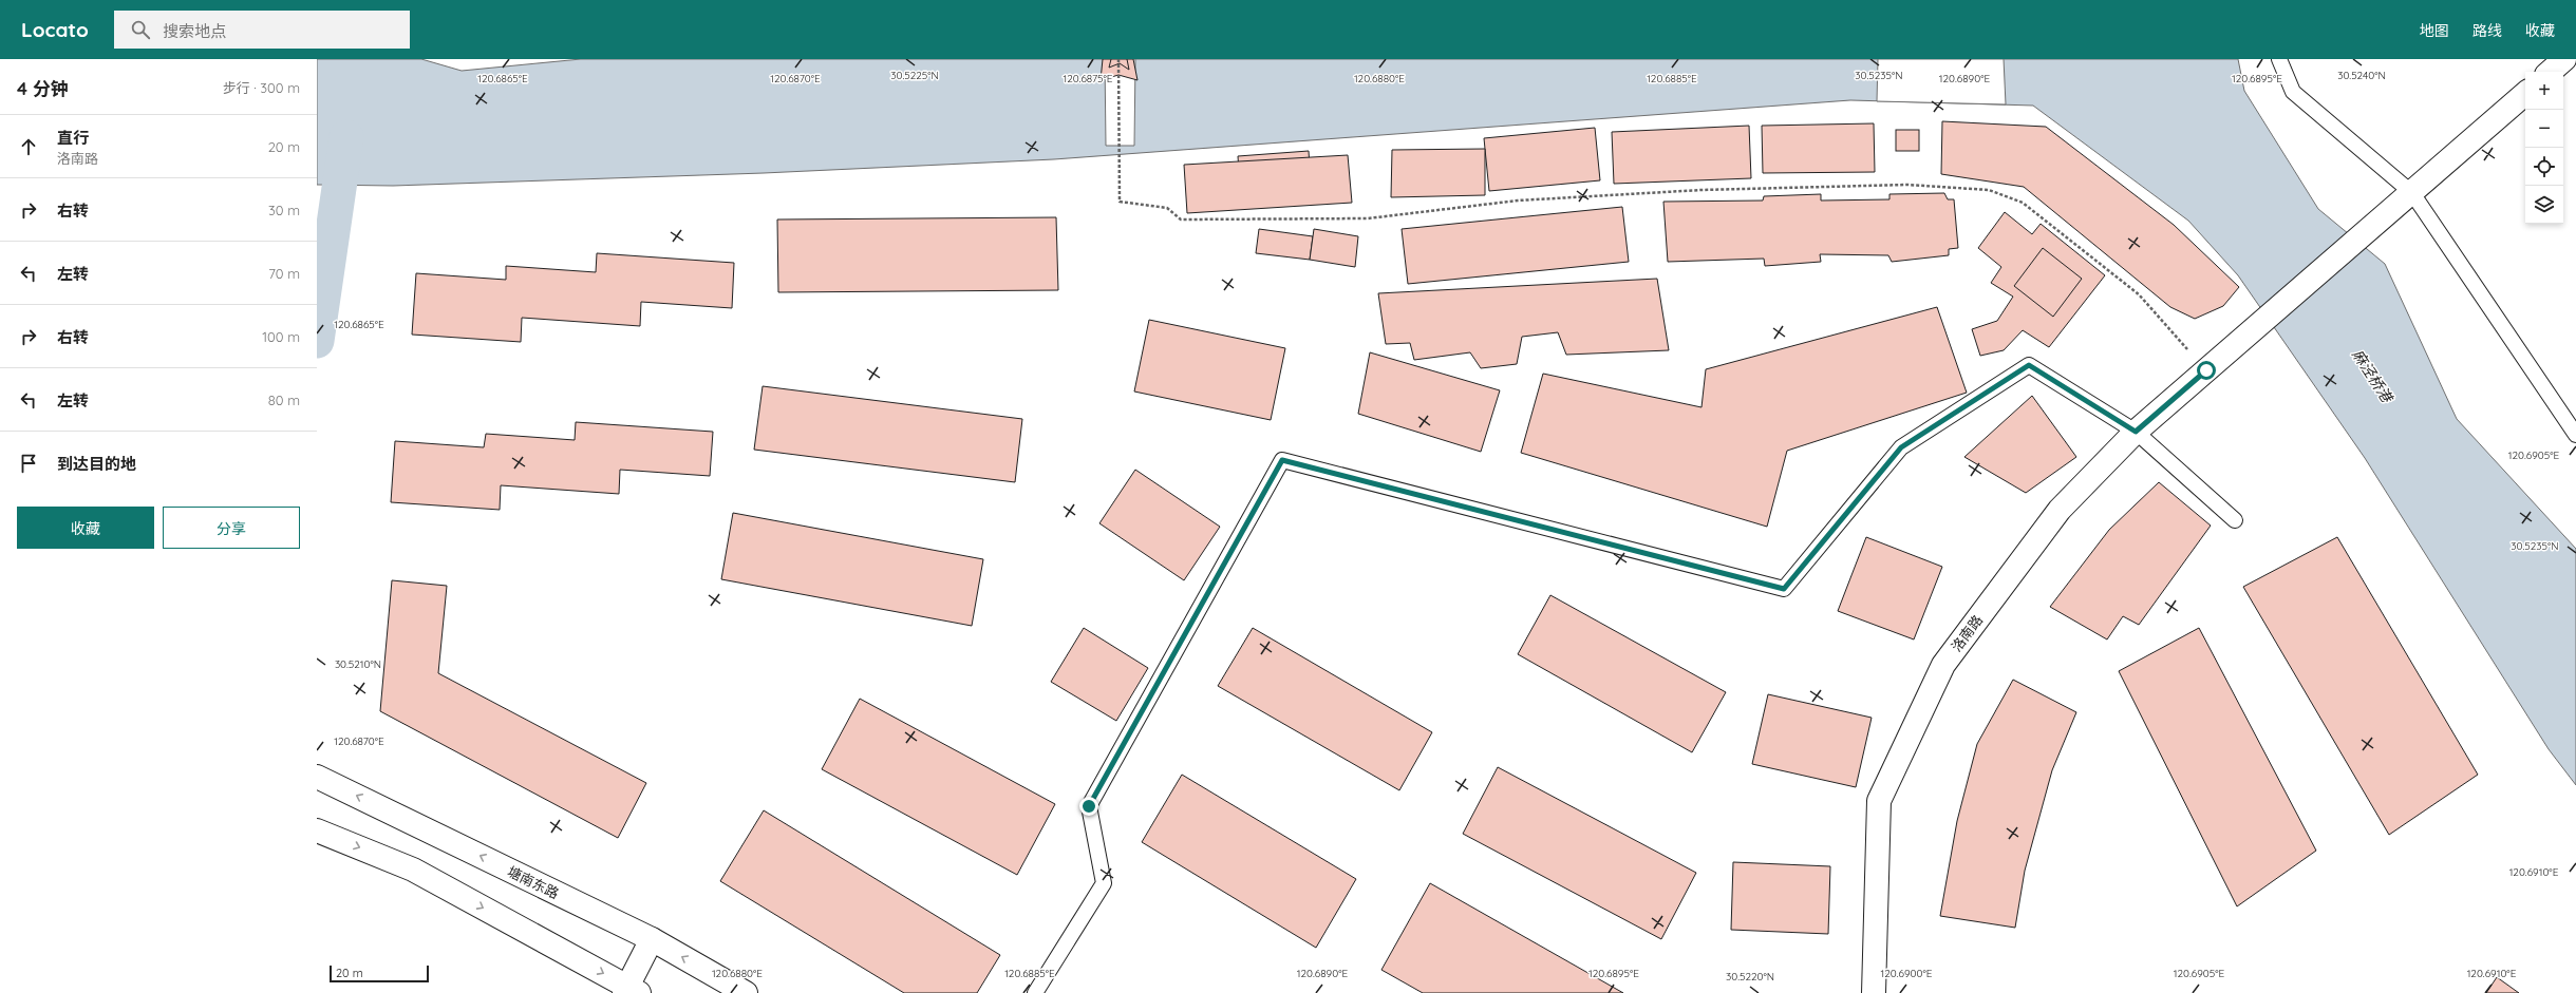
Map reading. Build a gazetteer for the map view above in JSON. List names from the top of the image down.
{
  "streets": {
    "street": ["洛南路", "塘南东路"]
  },
  "water": ["麻泾桥港"],
  "scale_bar": "20 m",
  "page": {
    "header": "Locato",
    "search": "搜索地点",
    "nav": ["地图", "路线", "收藏"],
    "heading": ["4 分钟", "步行 · 300 m"],
    "map_buttons": ["+", "−"],
    "list": [
      ["直行", "洛南路", "20 m"],
      ["右转", "30 m"],
      ["左转", "70 m"],
      ["右转", "100 m"],
      ["左转", "80 m"],
      "到达目的地"
    ],
    "buttons": ["收藏", "分享"],
    "scale": "20 m"
  },
  "coordinates": [
    "30.5225°N",
    "30.5235°N",
    "30.5240°N",
    "120.6865°E",
    "120.6870°E",
    "120.6875°E",
    "120.6880°E",
    "120.6885°E",
    "120.6890°E",
    "120.6895°E",
    "120.6905°E",
    "30.5210°N",
    "120.6910°E",
    "120.6900°E",
    "30.5220°N"
  ]
}
